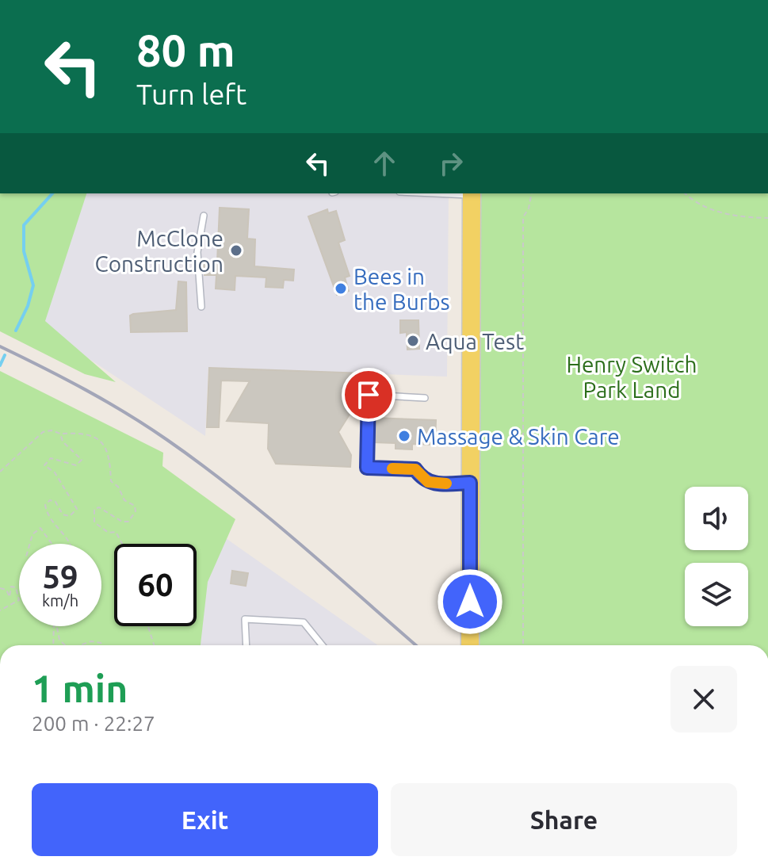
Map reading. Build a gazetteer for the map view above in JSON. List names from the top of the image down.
{
  "parks": ["Henry Switch Park Land"],
  "places": [
    "McClone Construction",
    "Bees in the Burbs",
    "Aqua Test",
    "Massage & Skin Care"
  ],
  "page": {
    "turn": ["80 m", "Turn left"],
    "speed": "59 km/h",
    "limit": "60",
    "heading": ["1 min", "200 m · 22:27"],
    "buttons": ["Exit", "Share"]
  }
}
